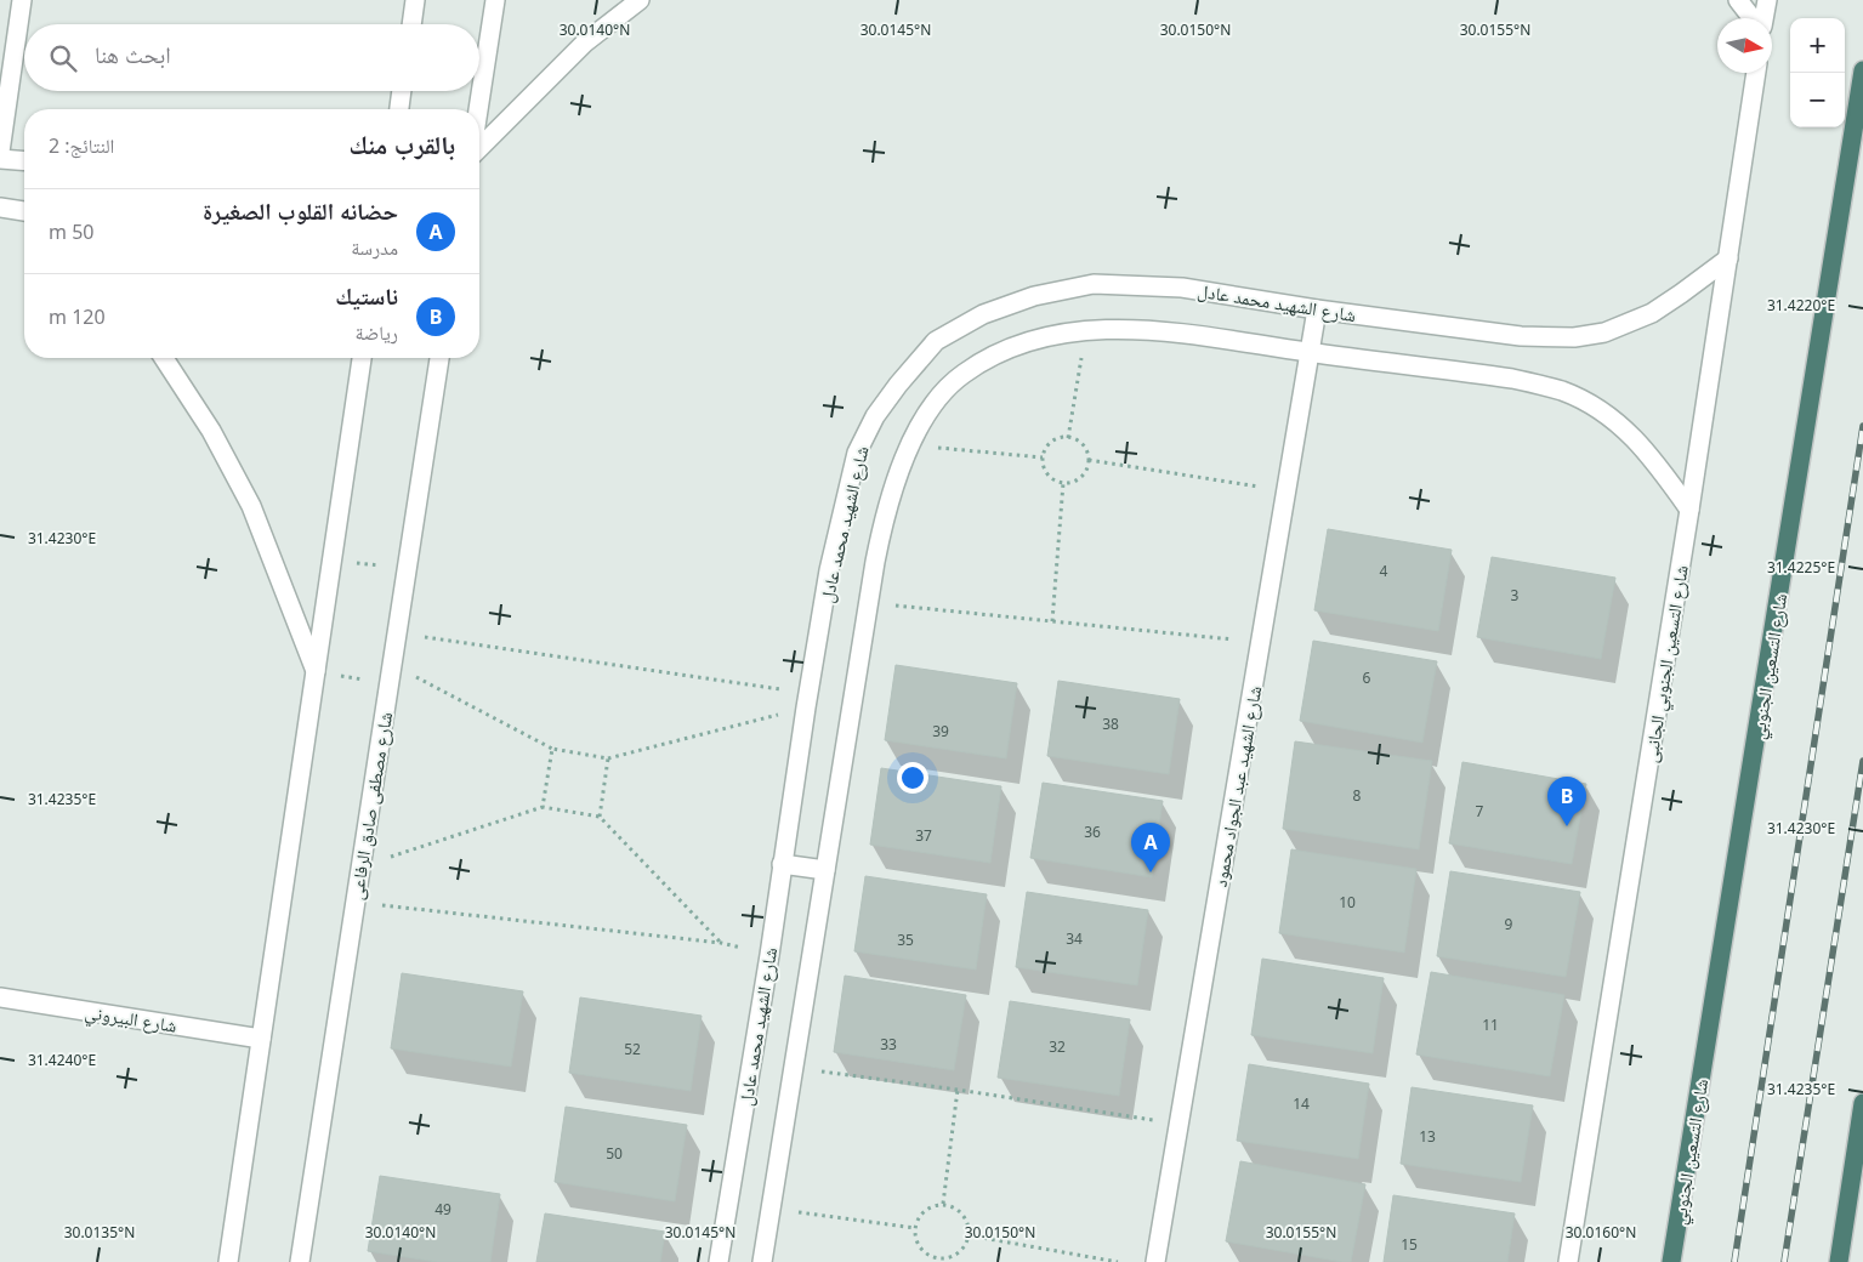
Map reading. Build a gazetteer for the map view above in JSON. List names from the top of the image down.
{
  "streets": {
    "highway": ["شارع التسعين الجنوبي"],
    "street": [
      "شارع الشهيد محمد عادل",
      "شارع التسعين الجنوبي الجانبى",
      "شارع الشهيد عبد الجواد محمود",
      "شارع مصطفى صادق الرفاعى",
      "شارع البيروني"
    ]
  },
  "crossings": [
    ["شارع الشهيد محمد عادل", "شارع التسعين الجنوبي الجانبى"],
    ["شارع الشهيد محمد عادل", "شارع الشهيد عبد الجواد محمود"]
  ],
  "house_numbers": [
    "4",
    "3",
    "6",
    "38",
    "39",
    "8",
    "7",
    "36",
    "37",
    "10",
    "9",
    "34",
    "35",
    "11",
    "33",
    "32",
    "52",
    "14",
    "13",
    "50",
    "49",
    "15"
  ],
  "north": "right",
  "page": {
    "map_buttons": ["+", "−"],
    "search": "ابحث هنا",
    "heading": ["بالقرب منك", "النتائج: 2"],
    "list": [
      {
        "mark": "A",
        "name": "حضانه القلوب الصغيرة",
        "note": "مدرسة",
        "value": "50 m"
      },
      {
        "mark": "B",
        "name": "ناستيك",
        "note": "رياضة",
        "value": "120 m"
      }
    ],
    "pins": ["B", "A"]
  },
  "coordinates": [
    "30.0140°N",
    "30.0145°N",
    "30.0150°N",
    "30.0155°N",
    "31.4220°E",
    "31.4230°E",
    "31.4225°E",
    "31.4235°E",
    "31.4240°E",
    "30.0135°N",
    "30.0160°N"
  ]
}
